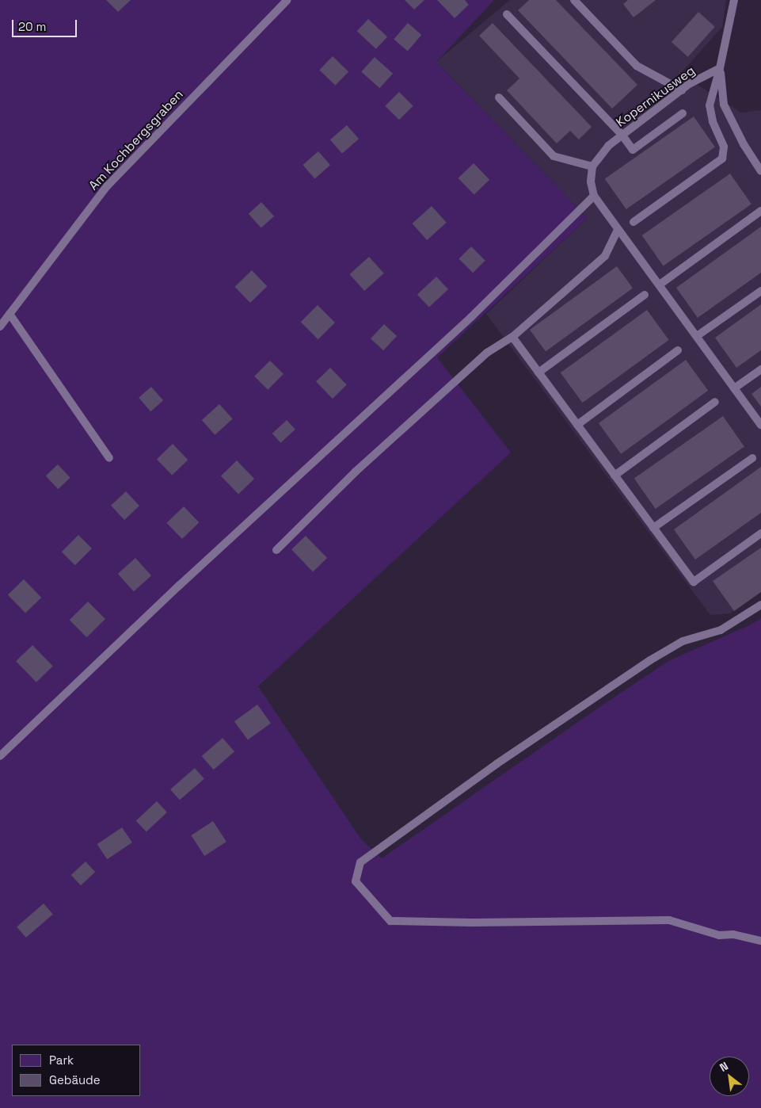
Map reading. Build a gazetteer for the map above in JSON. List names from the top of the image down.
{
  "streets": {
    "lane": ["Kopernikusweg", "Am Kochbergsgraben"]
  },
  "legend": ["Park", "Gebäude"],
  "scale_bar": "20 m",
  "north": "top left"
}
